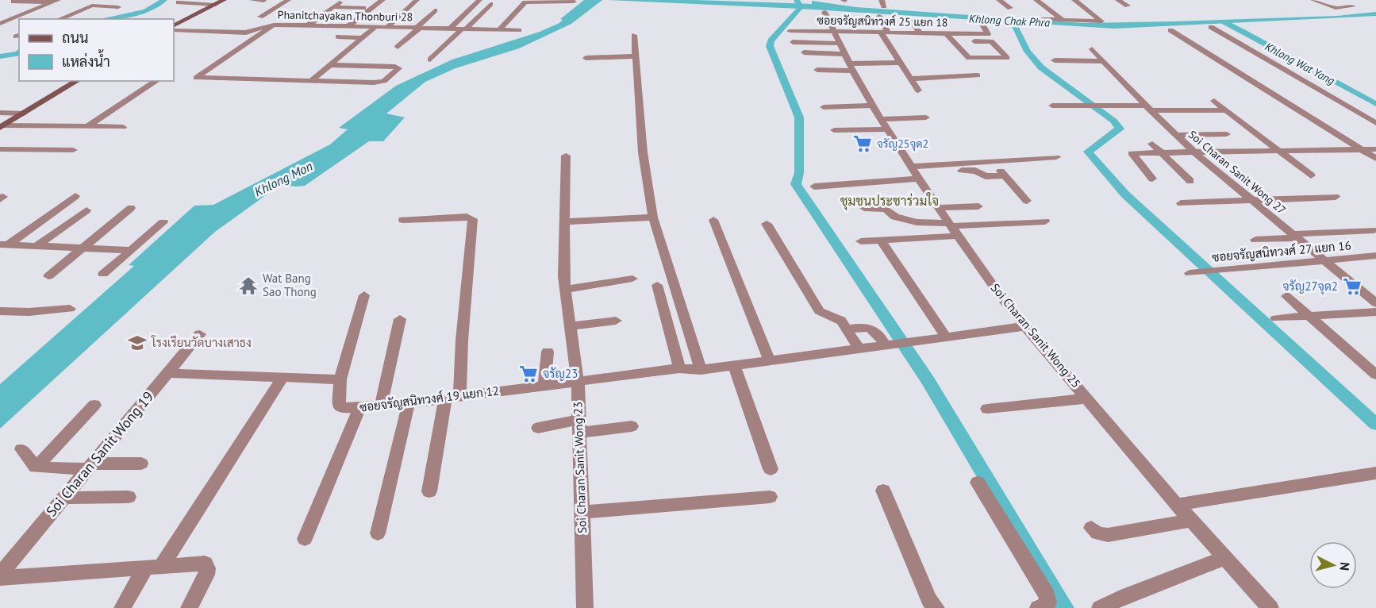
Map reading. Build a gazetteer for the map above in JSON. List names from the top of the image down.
{
  "streets": {
    "street": [
      "Phanitchayakan Thonburi 28",
      "ซอยจรัญสนิทวงศ์ 25 แยก 18",
      "Soi Charan Sanit Wong 27",
      "ซอยจรัญสนิทวงศ์ 27 แยก 16",
      "Soi Charan Sanit Wong 25",
      "ซอยจรัญสนิทวงศ์ 19 แยก 12",
      "Soi Charan Sanit Wong 19",
      "Soi Charan Sanit Wong 23"
    ]
  },
  "crossings": [
    ["ซอยจรัญสนิทวงศ์ 25 แยก 18", "Soi Charan Sanit Wong 25"],
    ["Soi Charan Sanit Wong 27", "ซอยจรัญสนิทวงศ์ 27 แยก 16"],
    ["Soi Charan Sanit Wong 25", "ซอยจรัญสนิทวงศ์ 19 แยก 12"],
    ["ซอยจรัญสนิทวงศ์ 19 แยก 12", "Soi Charan Sanit Wong 23"]
  ],
  "districts": ["ชุมชนประชาร่วมใจ"],
  "water": ["Khlong Chak Phra", "Khlong Wat Yang", "Khlong Mon"],
  "places": {
    "supermarket": ["จรัญ25จุด2", "จรัญ27จุด2", "จรัญ23"],
    "temple": ["Wat Bang Sao Thong"],
    "school or university": ["โรงเรียนวัดบางเสาธง"]
  },
  "legend": ["ถนน", "แหล่งน้ำ"],
  "north": "right"
}
